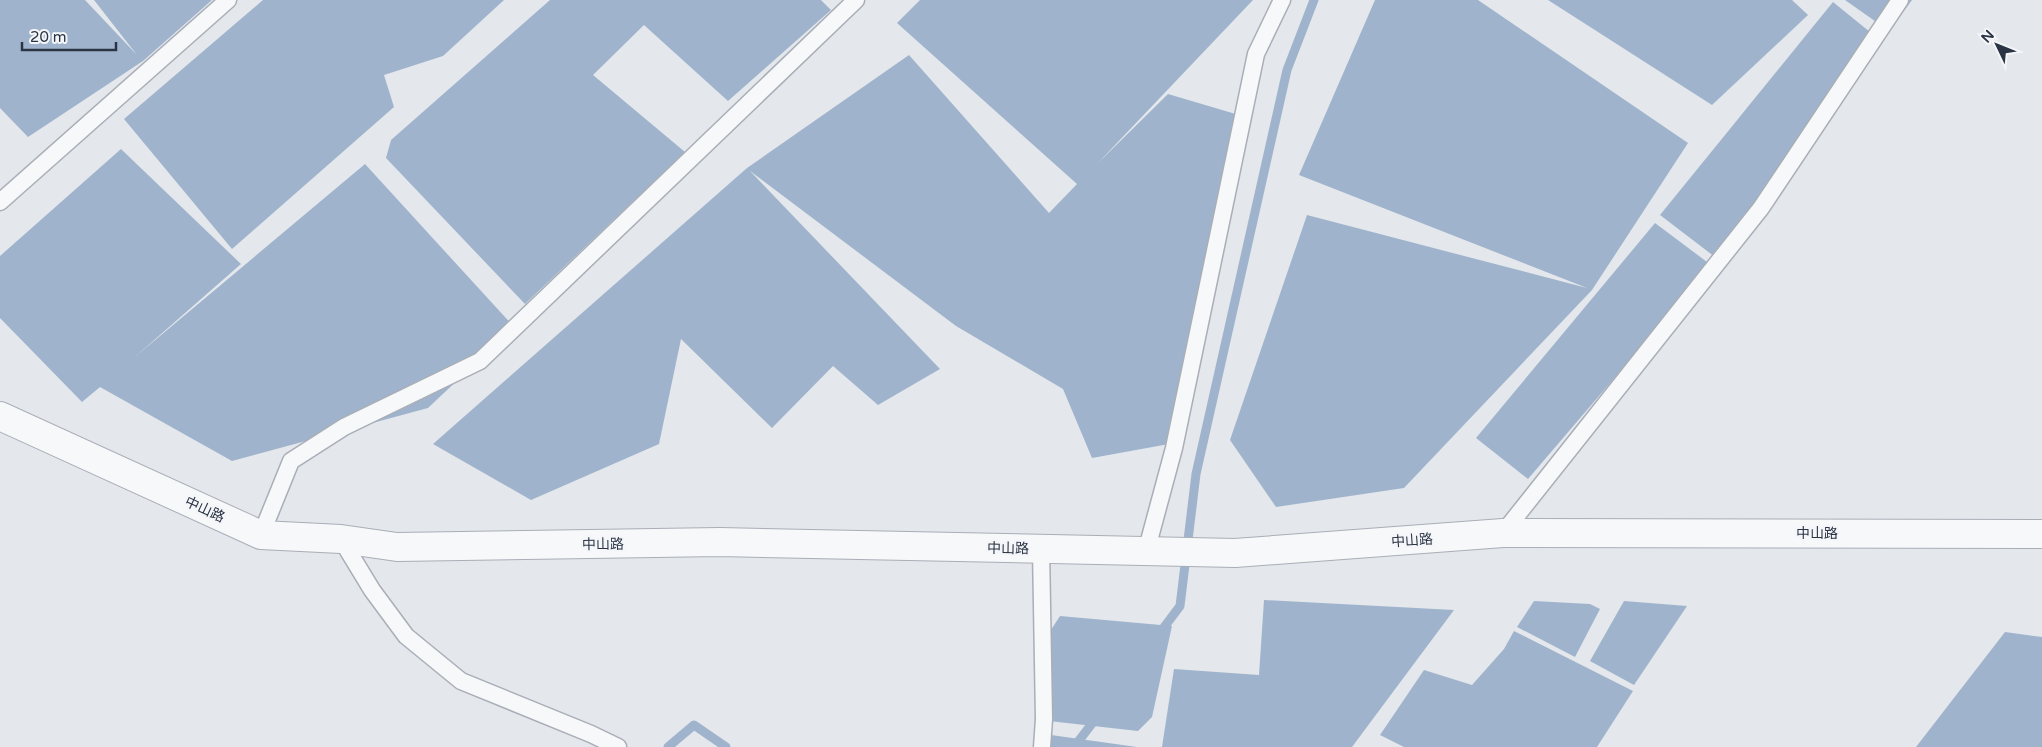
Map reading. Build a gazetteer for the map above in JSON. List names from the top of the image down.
{
  "streets": {
    "street": ["中山路"]
  },
  "scale_bar": "20 m",
  "north": "top left"
}
